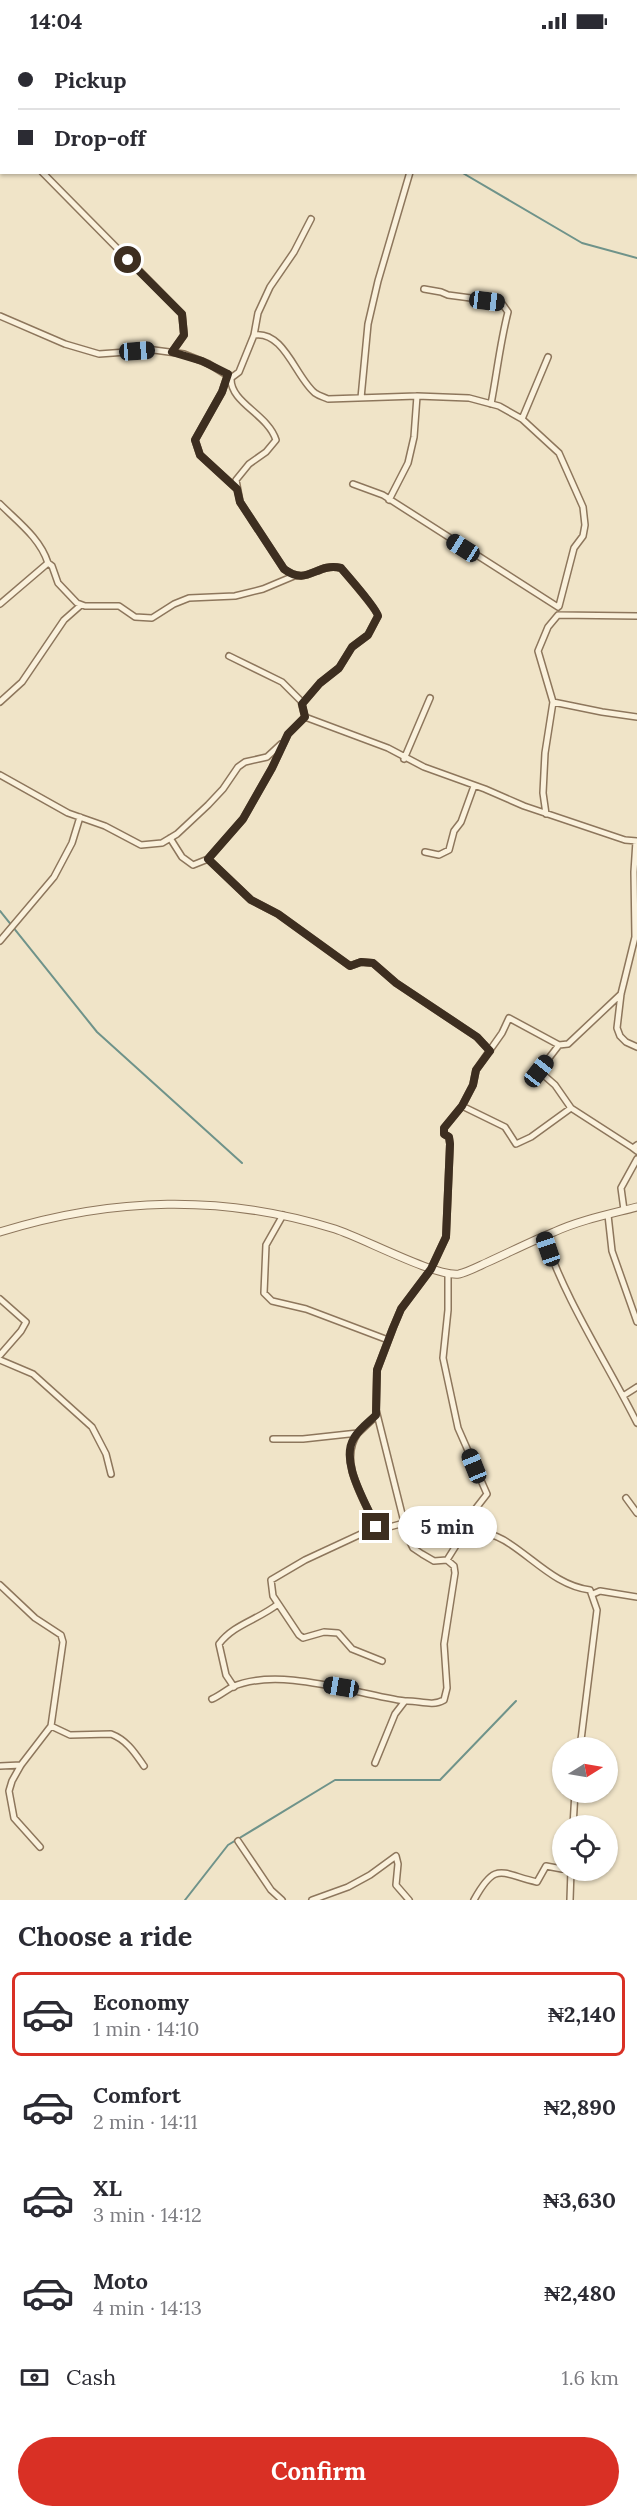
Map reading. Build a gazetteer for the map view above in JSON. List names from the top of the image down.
{
  "north": "right",
  "page": {
    "status": "14:04",
    "banner": ["Pickup", "Drop-off"],
    "bubble": "5 min",
    "heading": "Choose a ride",
    "list": [
      {
        "name": "Economy",
        "note": "1 min · 14:10",
        "value": "₦2,140"
      },
      {
        "name": "Comfort",
        "note": "2 min · 14:11",
        "value": "₦2,890"
      },
      {
        "name": "XL",
        "note": "3 min · 14:12",
        "value": "₦3,630"
      },
      {
        "name": "Moto",
        "note": "4 min · 14:13",
        "value": "₦2,480"
      }
    ],
    "pay": ["Cash", "1.6 km"],
    "buttons": "Confirm"
  }
}
